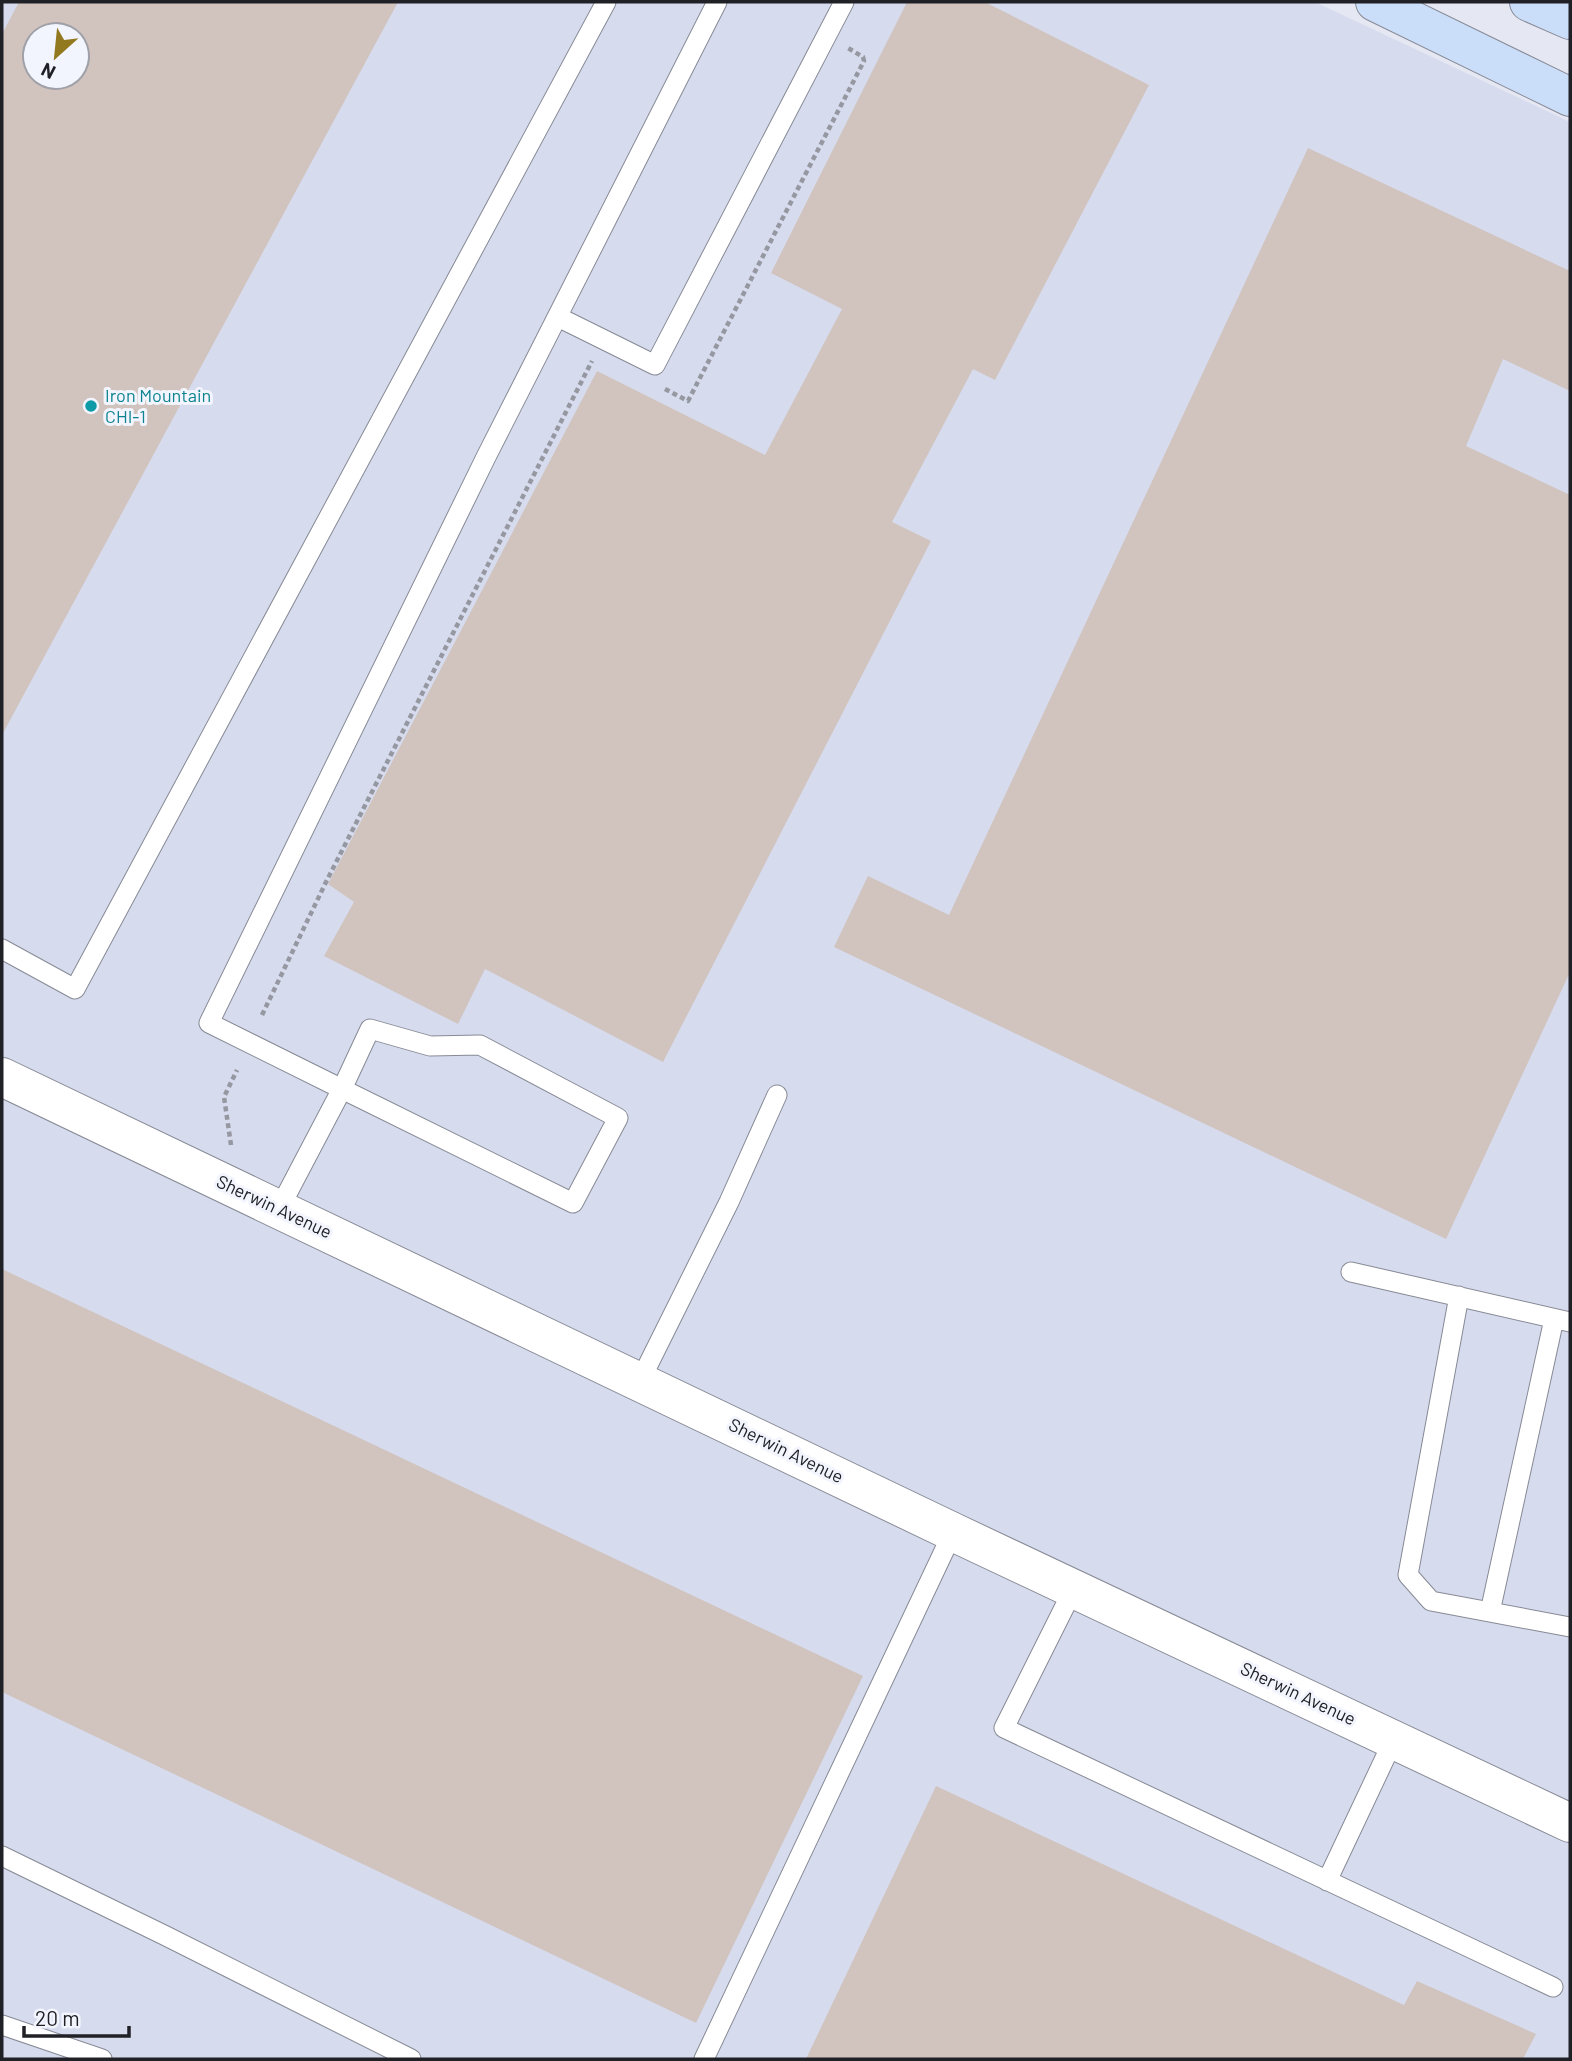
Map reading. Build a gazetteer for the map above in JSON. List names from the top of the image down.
{
  "streets": {
    "street": ["Sherwin Avenue"]
  },
  "places": ["Iron Mountain CHI-1"],
  "scale_bar": "20 m",
  "north": "bottom left"
}
